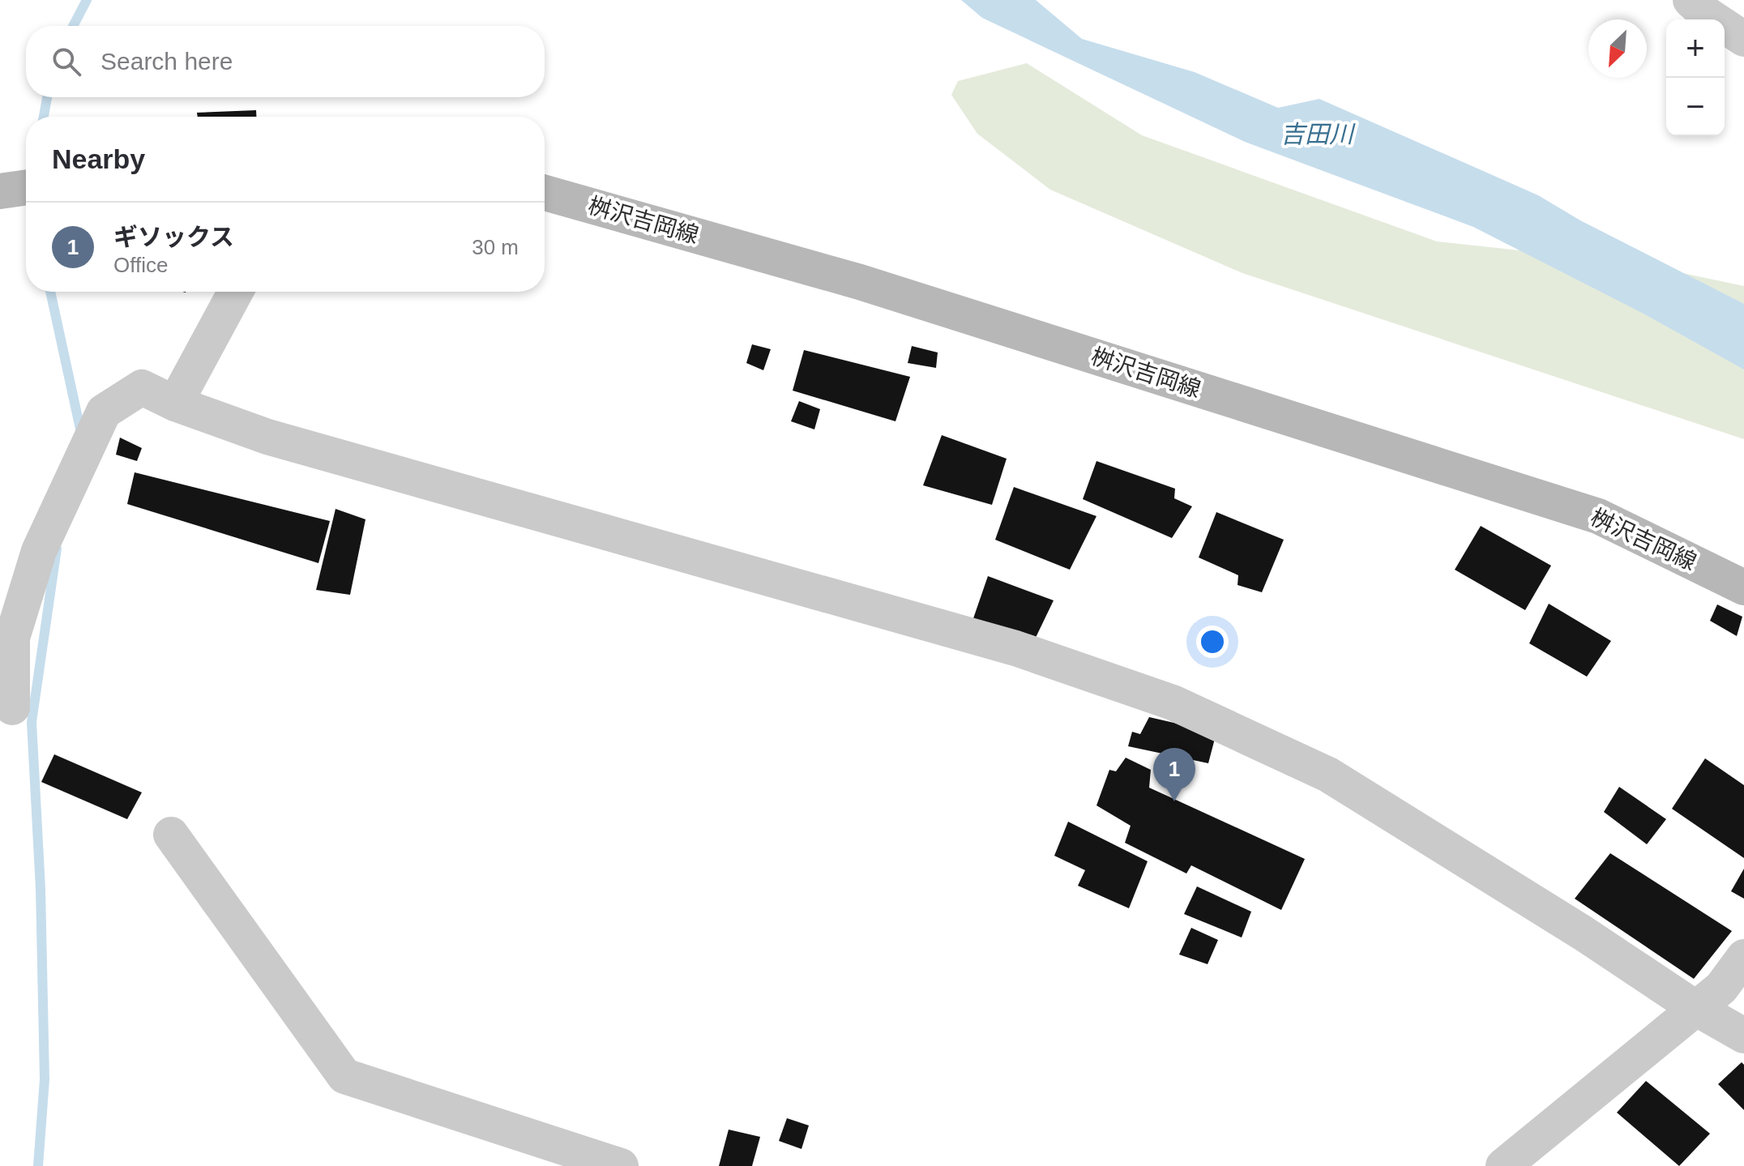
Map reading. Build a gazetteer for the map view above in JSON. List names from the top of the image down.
{
  "streets": {
    "main road": ["桝沢吉岡線"]
  },
  "water": ["吉田川"],
  "north": "bottom left",
  "page": {
    "map_buttons": ["+", "−"],
    "search": "Search here",
    "heading": "Nearby",
    "list": [
      {
        "mark": "1",
        "name": "ギソックス",
        "note": "Office",
        "value": "30 m"
      }
    ],
    "pins": "1"
  }
}
